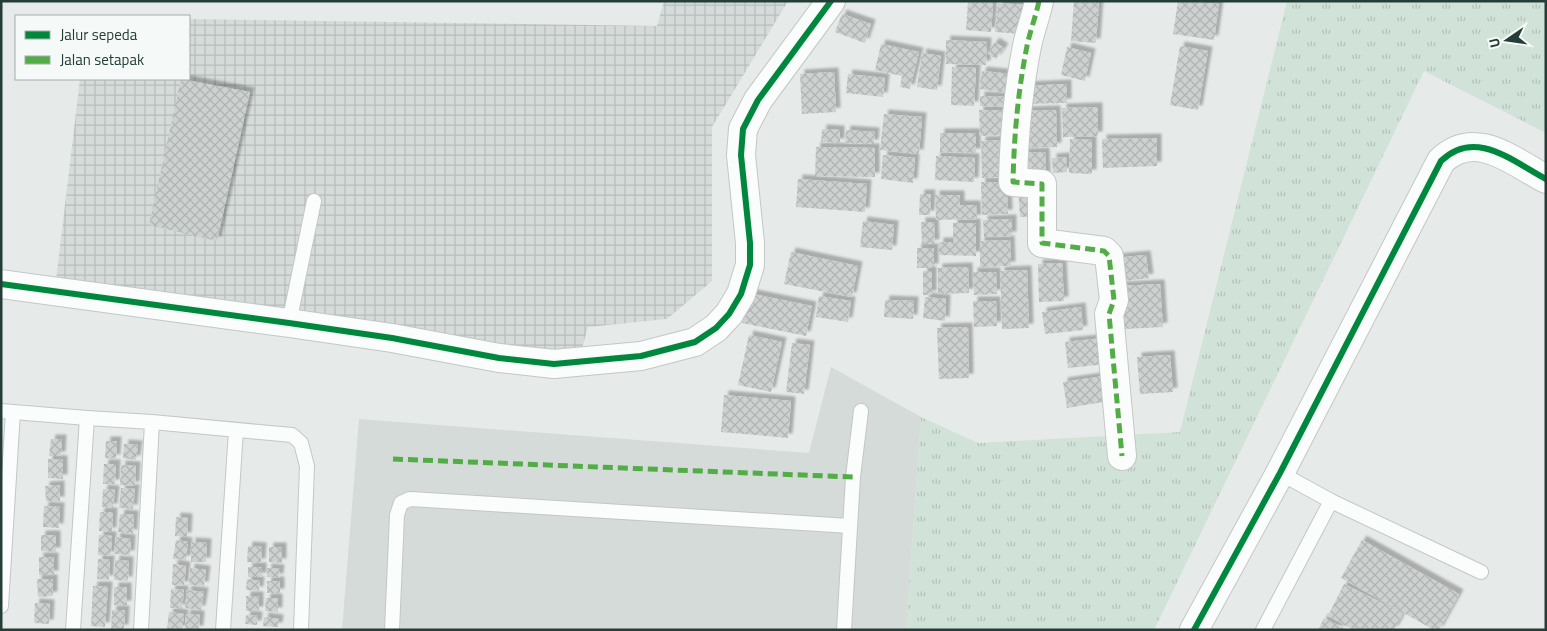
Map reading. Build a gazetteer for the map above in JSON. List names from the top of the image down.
{
  "legend": ["Jalur sepeda", "Jalan setapak"],
  "north": "left"
}
